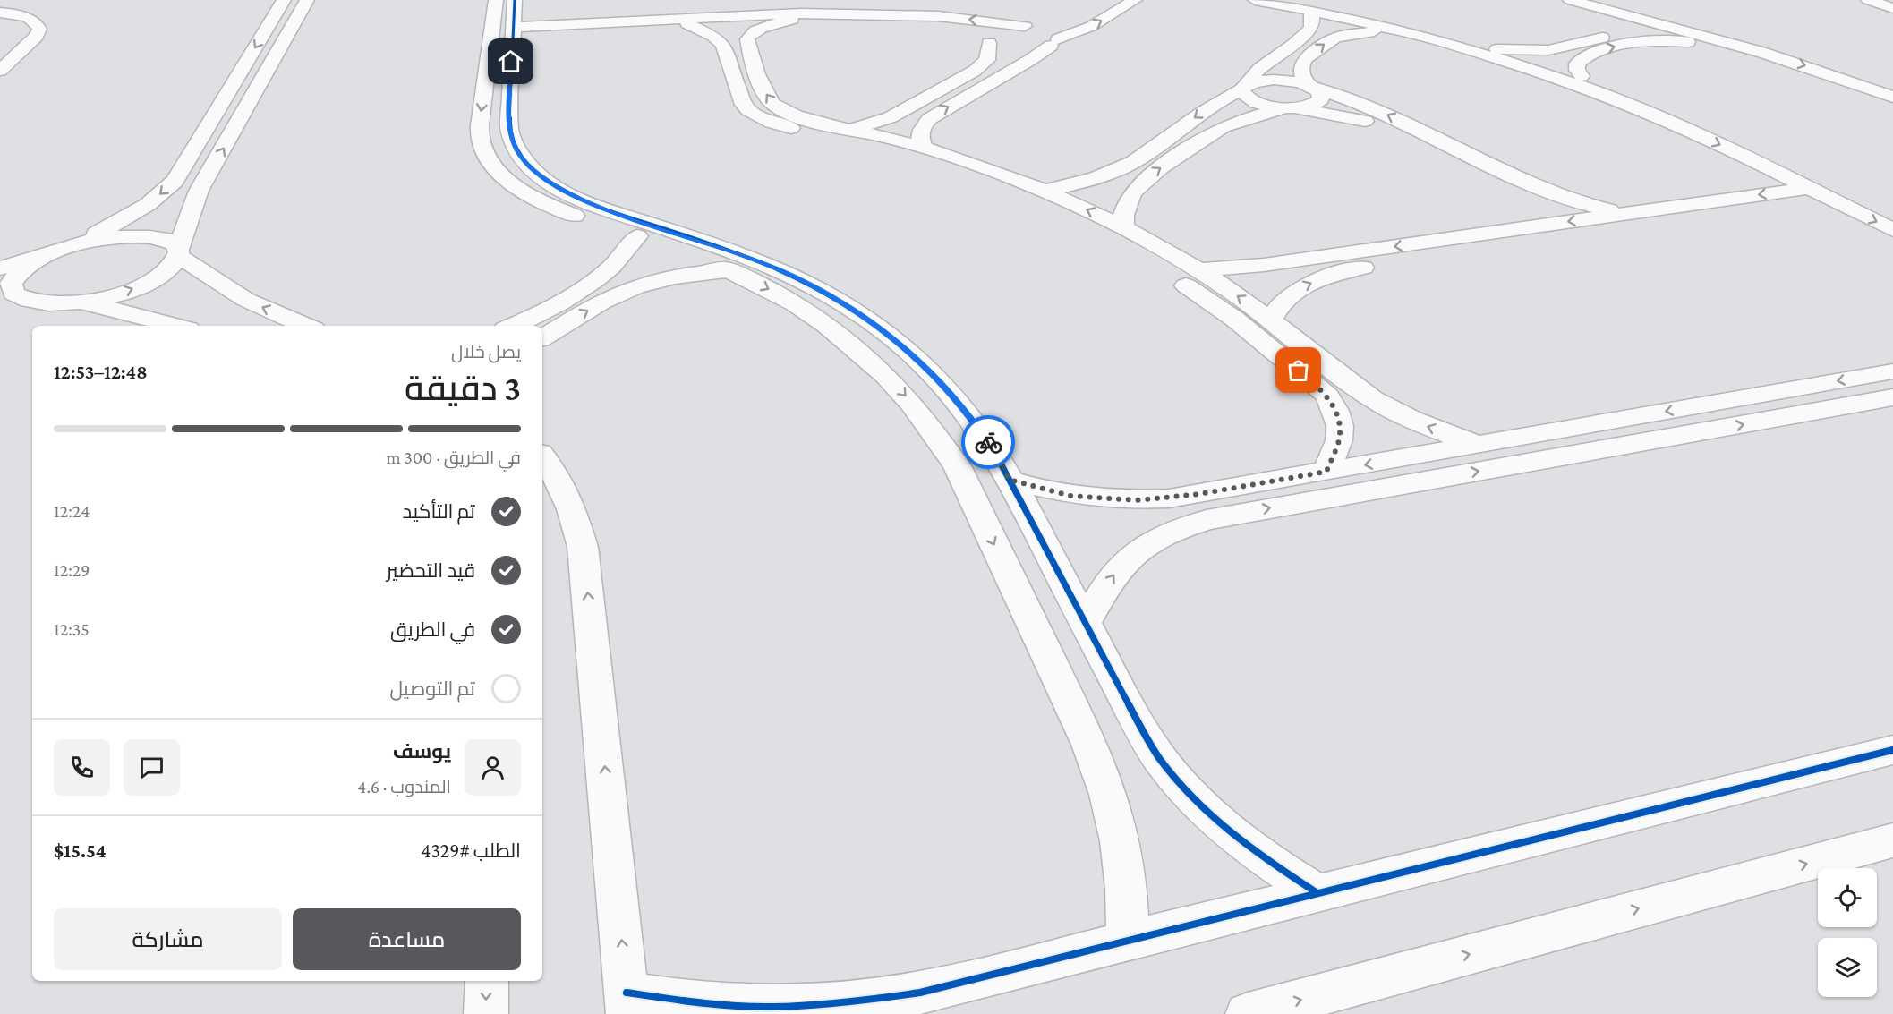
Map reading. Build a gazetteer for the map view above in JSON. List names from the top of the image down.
{
  "page": {
    "heading": ["3 دقيقة", "يصل خلال", "12:48–12:53"],
    "panel": [
      "يوسف",
      "المندوب · 4.6",
      "الطلب #4329",
      "$15.54"
    ],
    "bar": "في الطريق · 300 m",
    "list": [
      ["تم التأكيد", "12:24"],
      ["قيد التحضير", "12:29"],
      ["في الطريق", "12:35"],
      "تم التوصيل"
    ],
    "buttons": ["مساعدة", "مشاركة"]
  }
}
